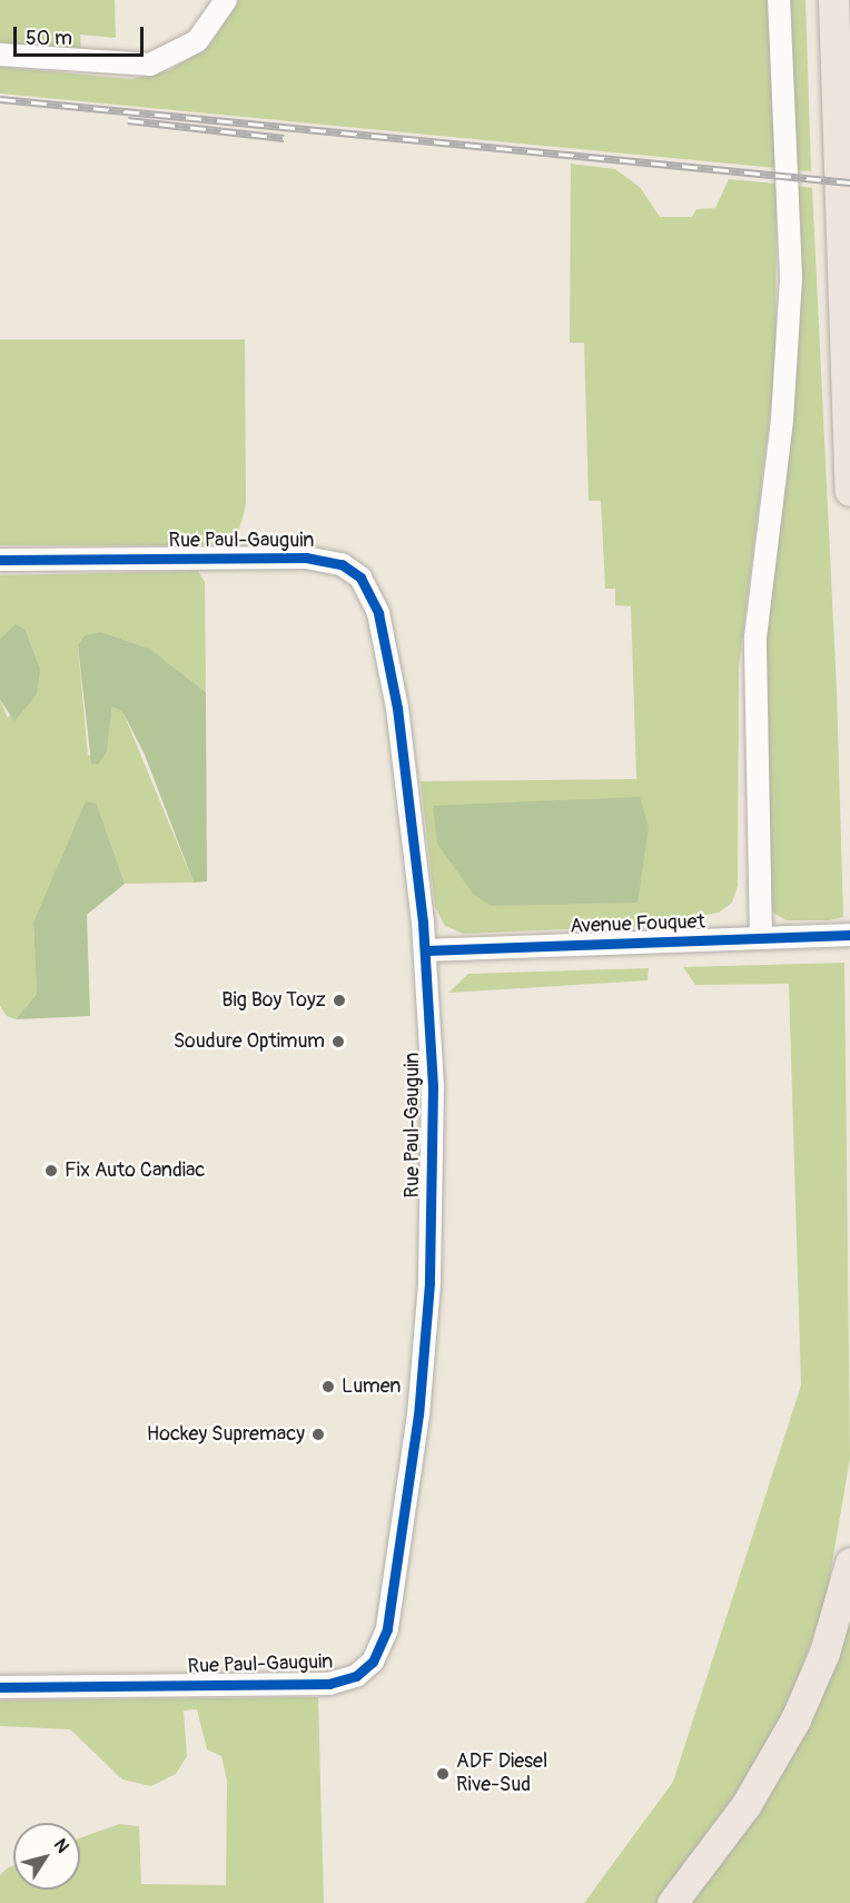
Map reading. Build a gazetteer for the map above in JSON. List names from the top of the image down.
{
  "streets": {
    "street": ["Rue Paul-Gauguin", "Avenue Fouquet"]
  },
  "crossings": [
    ["Rue Paul-Gauguin", "Avenue Fouquet"]
  ],
  "places": [
    "Big Boy Toyz",
    "Soudure Optimum",
    "Fix Auto Candiac",
    "Lumen",
    "Hockey Supremacy",
    "ADF Diesel Rive-Sud"
  ],
  "scale_bar": "50 m",
  "north": "top right"
}
